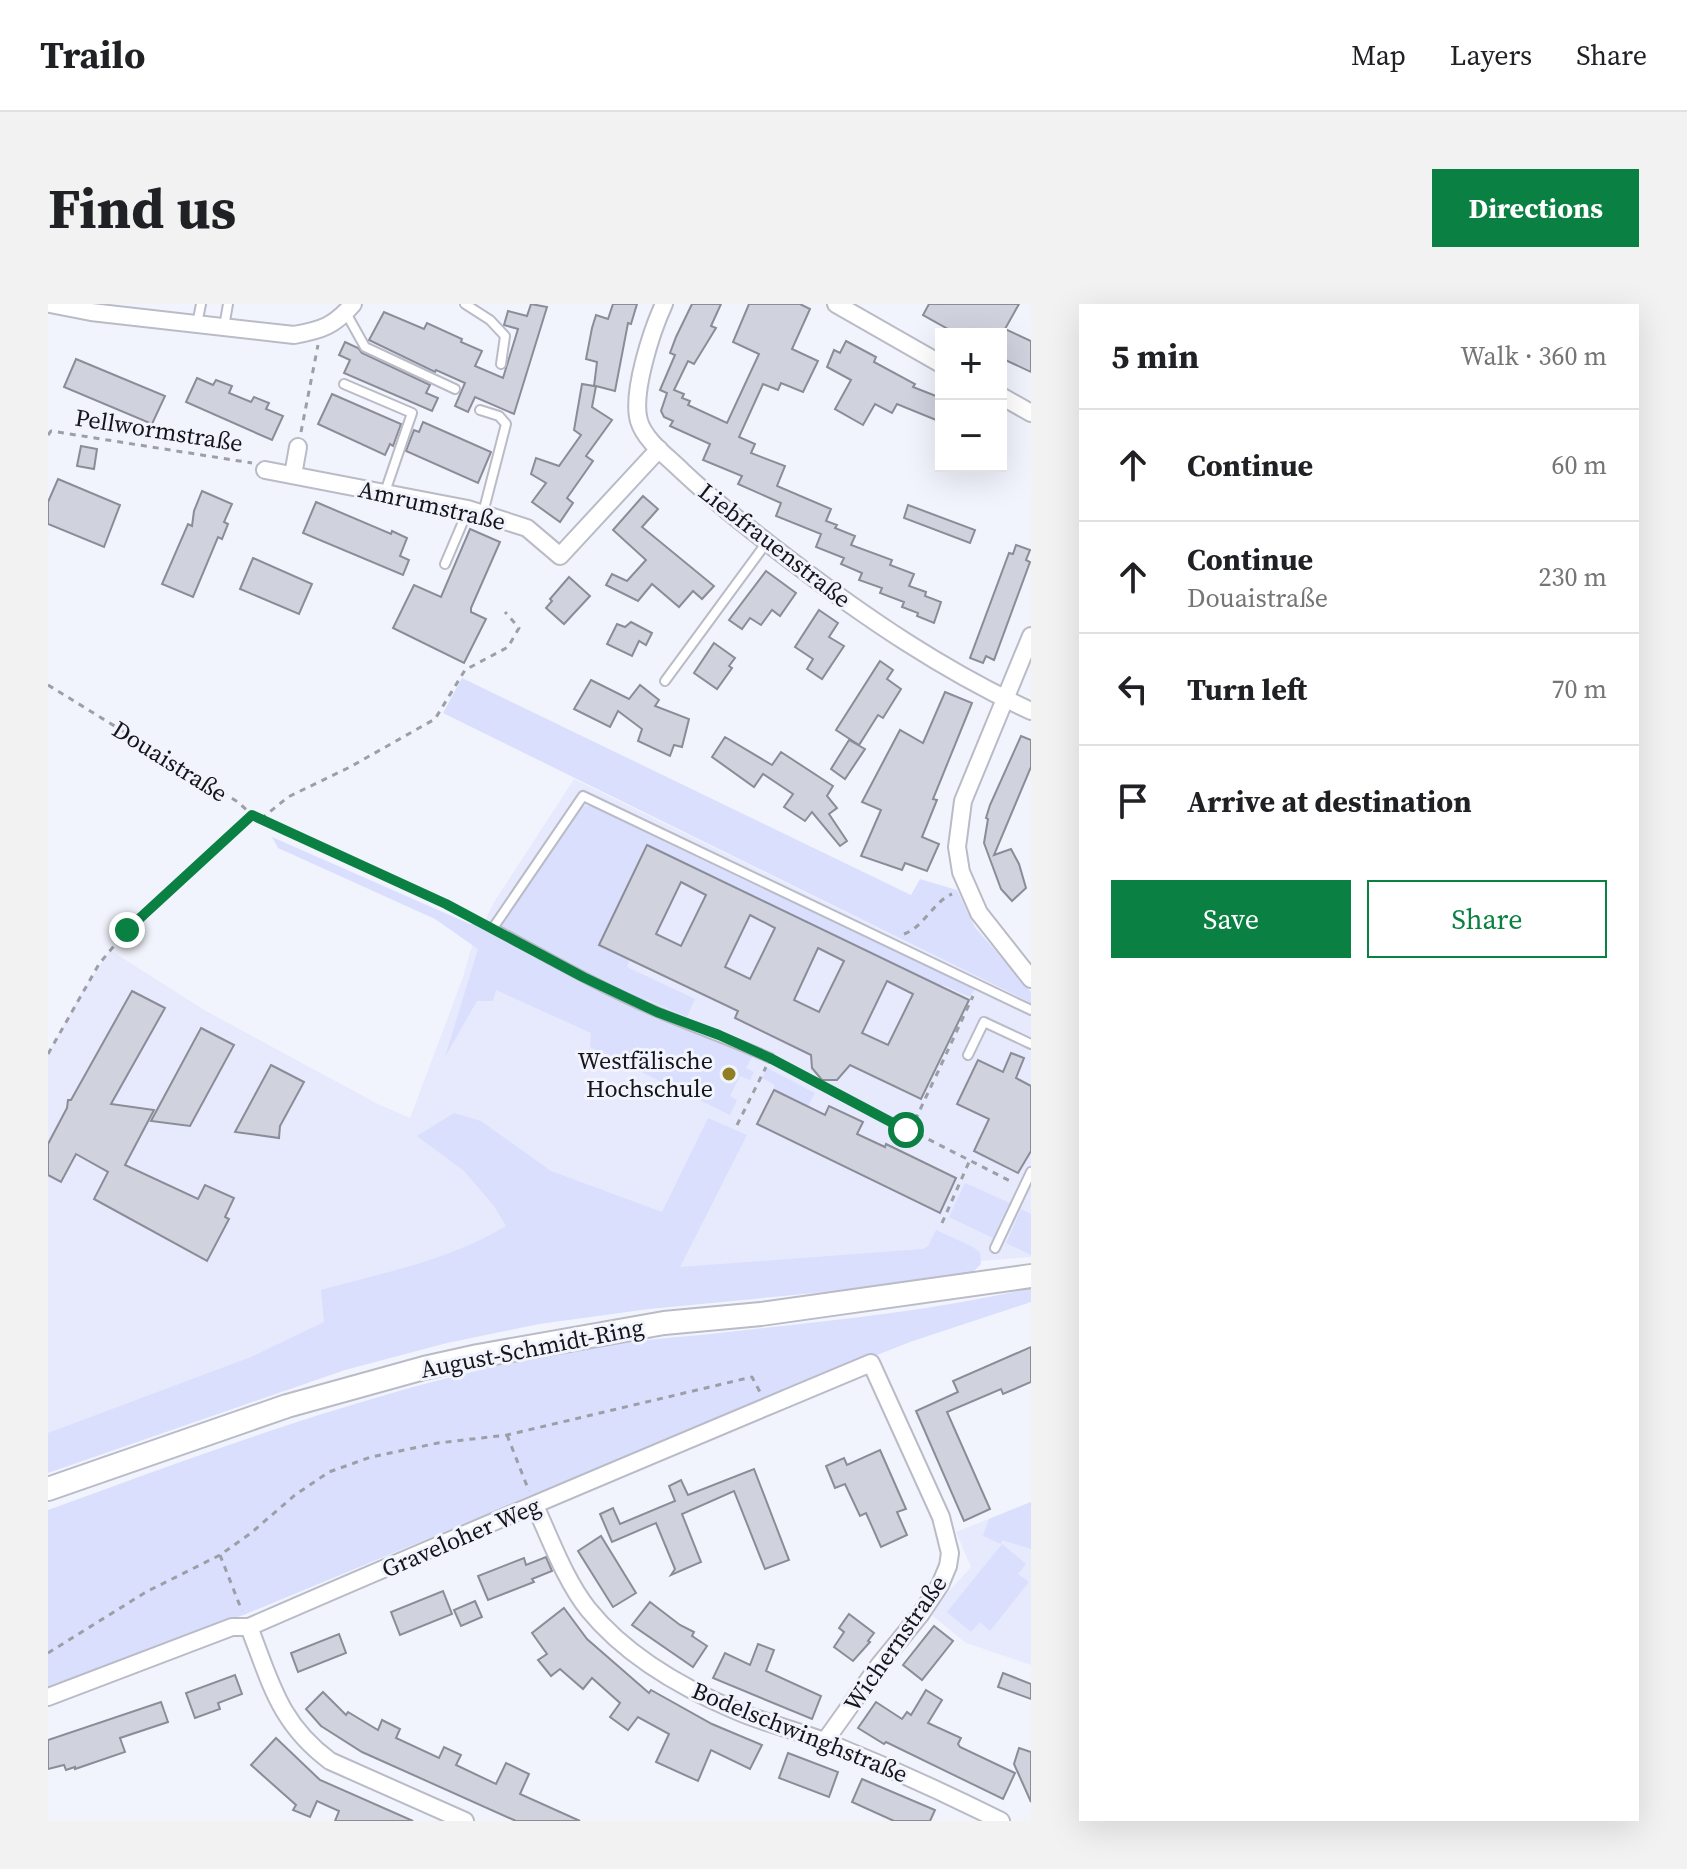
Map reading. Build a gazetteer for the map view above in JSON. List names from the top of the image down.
{
  "streets": {
    "main road": ["August-Schmidt-Ring"],
    "street": [
      "Amrumstraße",
      "Liebfrauenstraße",
      "Graveloher Weg",
      "Wichernstraße",
      "Bodelschwinghstraße"
    ],
    "path": ["Pellwormstraße", "Douaistraße"]
  },
  "crossings": [
    ["Pellwormstraße", "Amrumstraße"],
    ["Amrumstraße", "Liebfrauenstraße"],
    ["Graveloher Weg", "Wichernstraße"],
    ["Graveloher Weg", "Bodelschwinghstraße"],
    ["Wichernstraße", "Bodelschwinghstraße"]
  ],
  "places": ["Westfälische Hochschule"],
  "page": {
    "header": "Trailo",
    "nav": ["Map", "Layers", "Share"],
    "buttons": [
      "Directions",
      ["Save", "Share"]
    ],
    "title": "Find us",
    "heading": ["5 min", "Walk · 360 m"],
    "map_buttons": ["+", "−"],
    "list": [
      ["Continue", "60 m"],
      ["Continue", "Douaistraße", "230 m"],
      ["Turn left", "70 m"],
      "Arrive at destination"
    ]
  }
}
